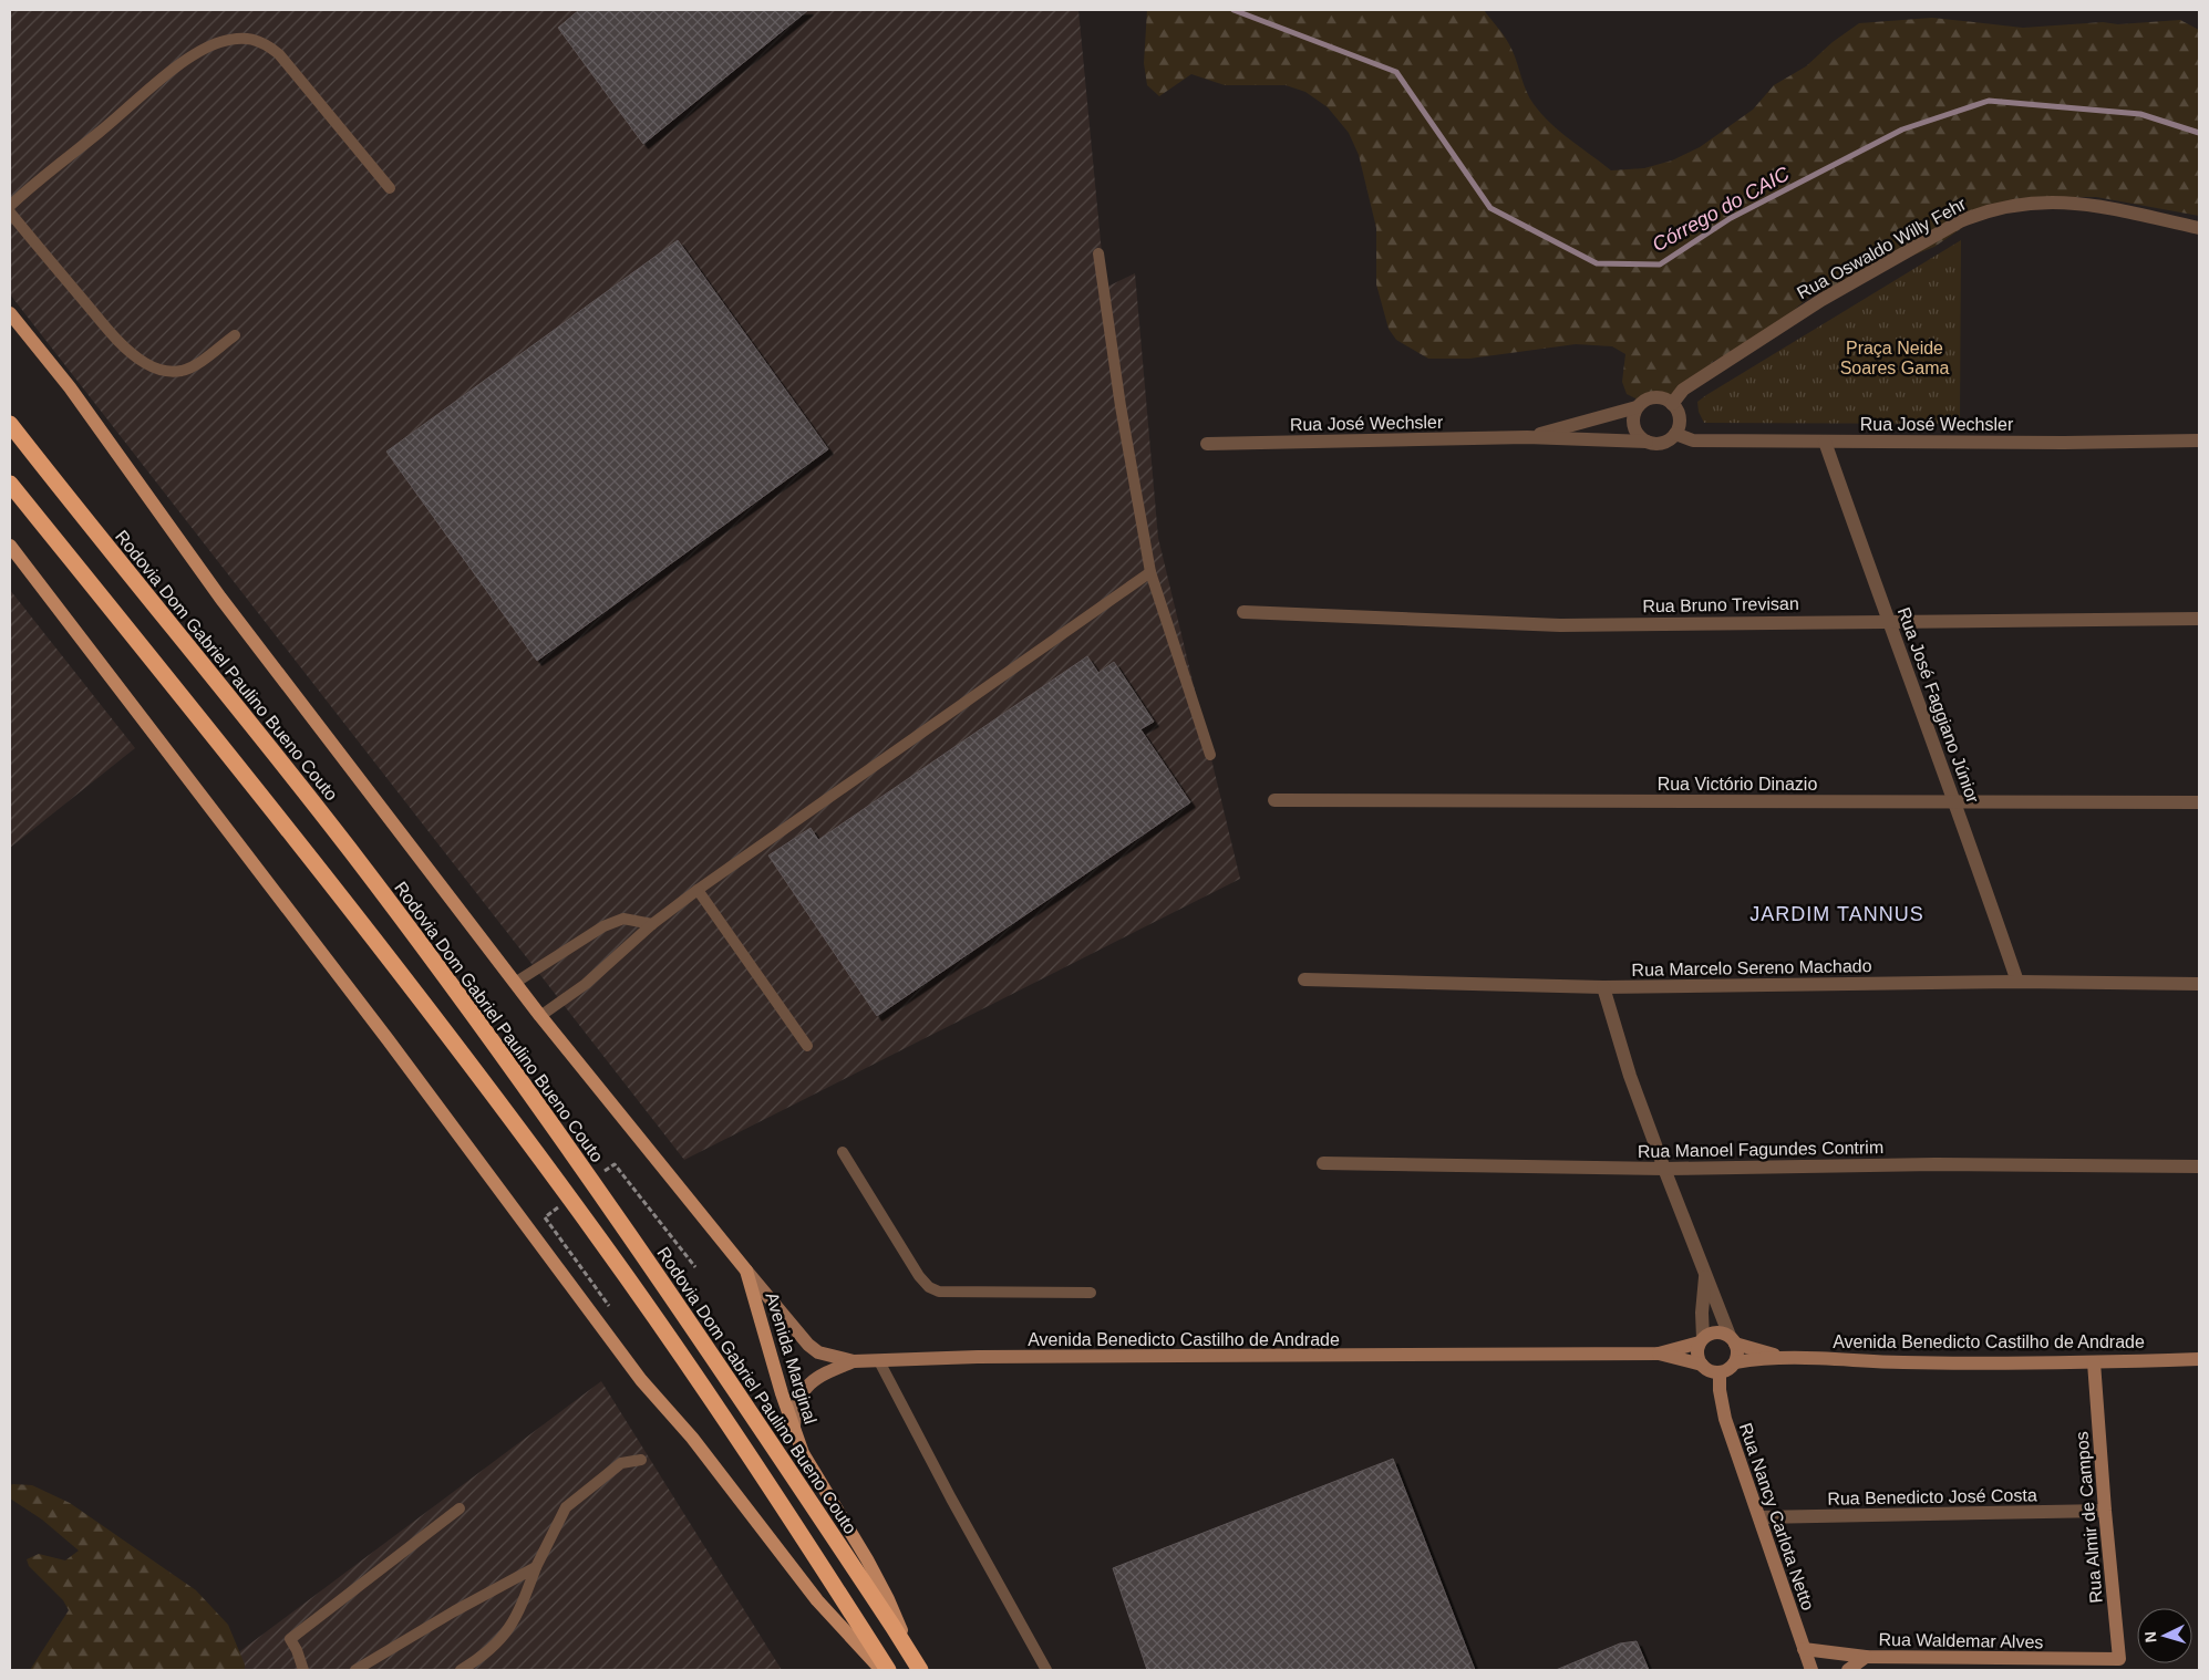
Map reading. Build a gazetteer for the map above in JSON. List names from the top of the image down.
{
  "streets": {
    "highway": ["Rodovia Dom Gabriel Paulino Bueno Couto"],
    "main road": [
      "Avenida Benedicto Castilho de Andrade",
      "Avenida Marginal",
      "Rua Nancy Carlota Netto",
      "Rua Almir de Campos",
      "Rua Waldemar Alves"
    ],
    "street": [
      "Rua Oswaldo Willy Fehr",
      "Rua José Wechsler",
      "Rua Bruno Trevisan",
      "Rua José Faggiano Júnior",
      "Rua Victório Dinazio",
      "Rua Marcelo Sereno Machado",
      "Rua Manoel Fagundes Contrim",
      "Rua Benedicto José Costa"
    ]
  },
  "crossings": [
    ["Rua Oswaldo Willy Fehr", "Rua José Wechsler"],
    ["Rua José Wechsler", "Rua José Faggiano Júnior"],
    ["Rua Bruno Trevisan", "Rua José Faggiano Júnior"],
    ["Rodovia Dom Gabriel Paulino Bueno Couto", "Avenida Marginal"],
    ["Rua José Faggiano Júnior", "Rua Victório Dinazio"],
    ["Rua José Faggiano Júnior", "Rua Marcelo Sereno Machado"],
    ["Avenida Benedicto Castilho de Andrade", "Avenida Marginal"],
    ["Avenida Benedicto Castilho de Andrade", "Rua Nancy Carlota Netto"],
    ["Avenida Benedicto Castilho de Andrade", "Rua Almir de Campos"],
    ["Rua Benedicto José Costa", "Rua Nancy Carlota Netto"],
    ["Rua Benedicto José Costa", "Rua Almir de Campos"],
    ["Rua Nancy Carlota Netto", "Rua Waldemar Alves"],
    ["Rua Almir de Campos", "Rua Waldemar Alves"]
  ],
  "districts": ["JARDIM TANNUS"],
  "water": ["Córrego do CAIC"],
  "parks": ["Praça Neide Soares Gama"],
  "north": "left"
}
